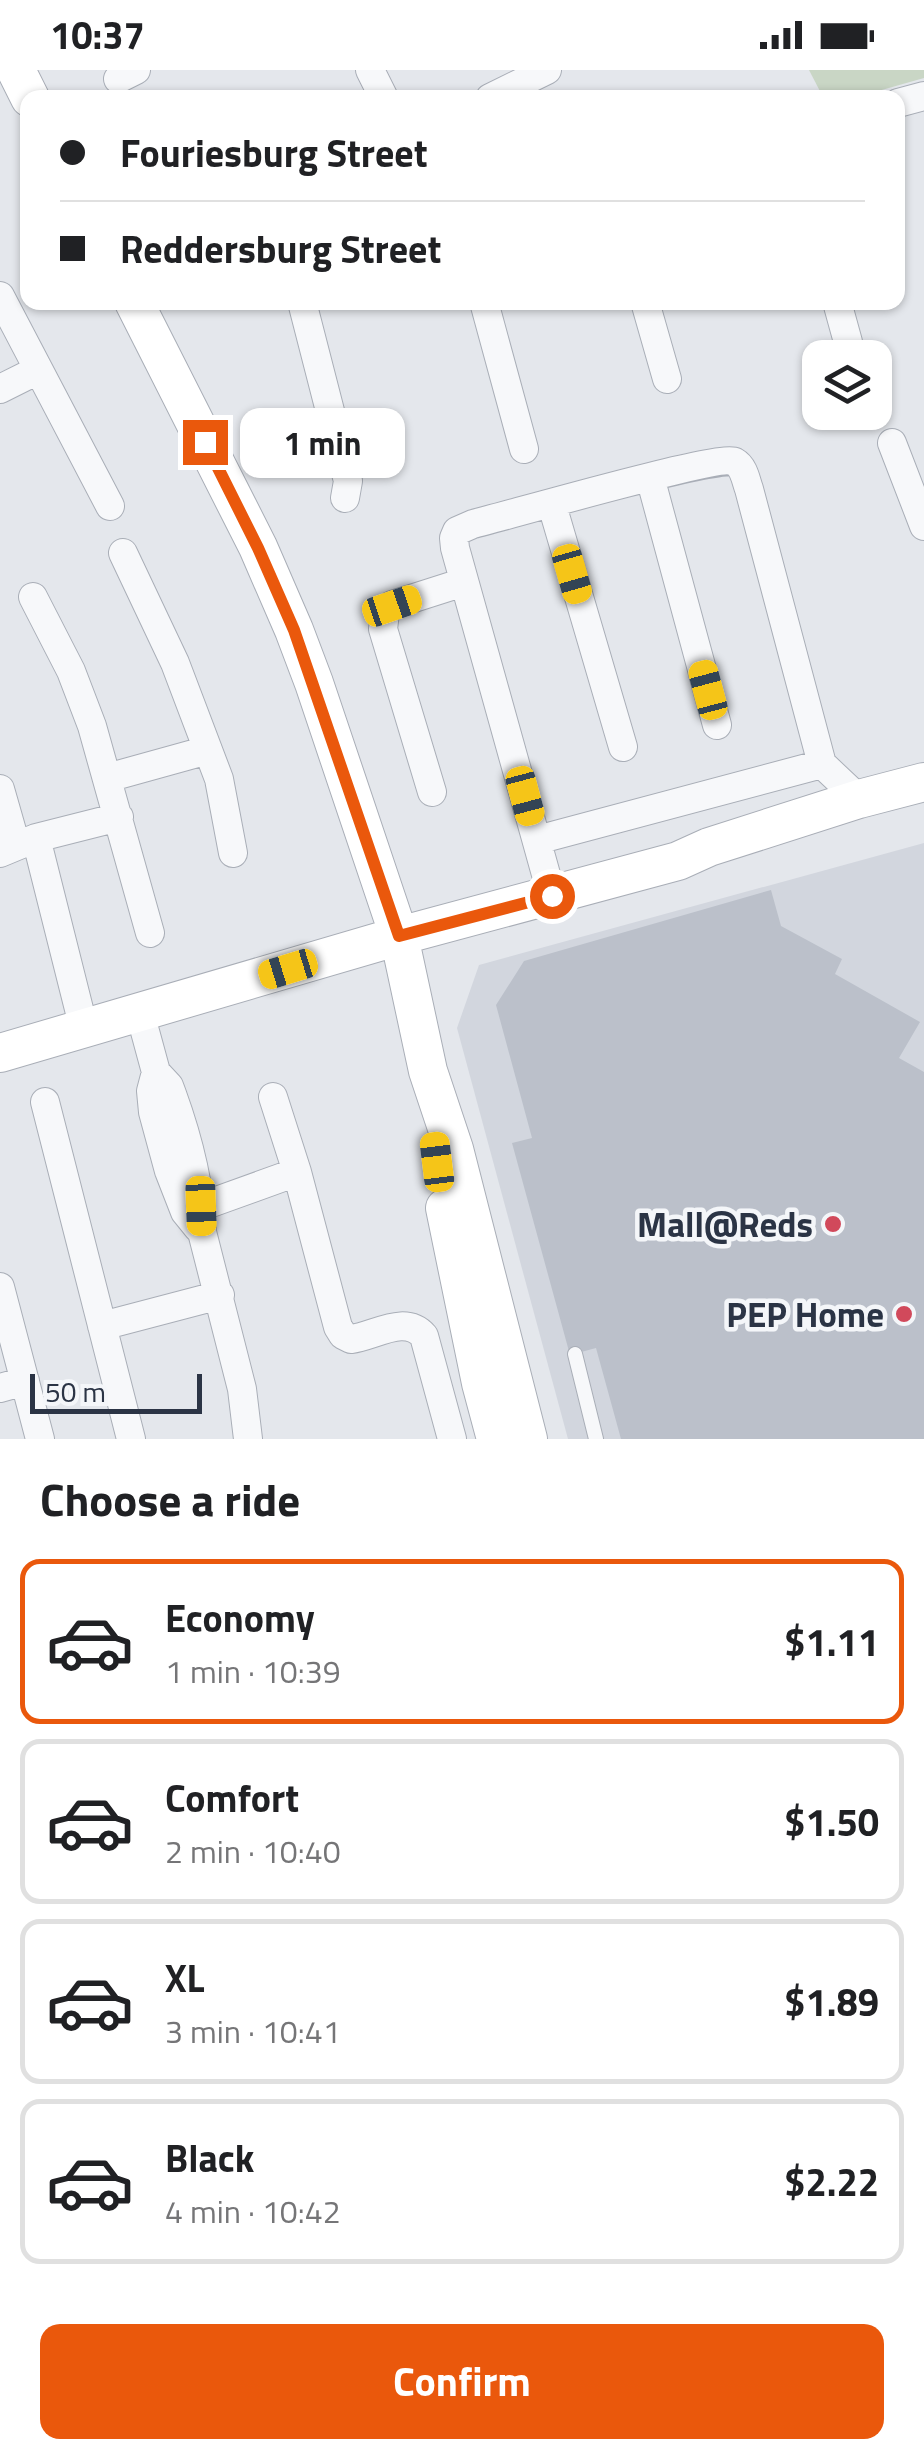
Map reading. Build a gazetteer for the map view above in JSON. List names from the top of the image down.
{
  "places": ["Mall@Reds", "PEP Home"],
  "scale_bar": "50 m",
  "page": {
    "status": "10:37",
    "banner": ["Fouriesburg Street", "Reddersburg Street"],
    "bubble": "1 min",
    "scale": "50 m",
    "heading": "Choose a ride",
    "list": [
      {
        "name": "Economy",
        "note": "1 min · 10:39",
        "value": "$1.11"
      },
      {
        "name": "Comfort",
        "note": "2 min · 10:40",
        "value": "$1.50"
      },
      {
        "name": "XL",
        "note": "3 min · 10:41",
        "value": "$1.89"
      },
      {
        "name": "Black",
        "note": "4 min · 10:42",
        "value": "$2.22"
      }
    ],
    "buttons": "Confirm"
  }
}
